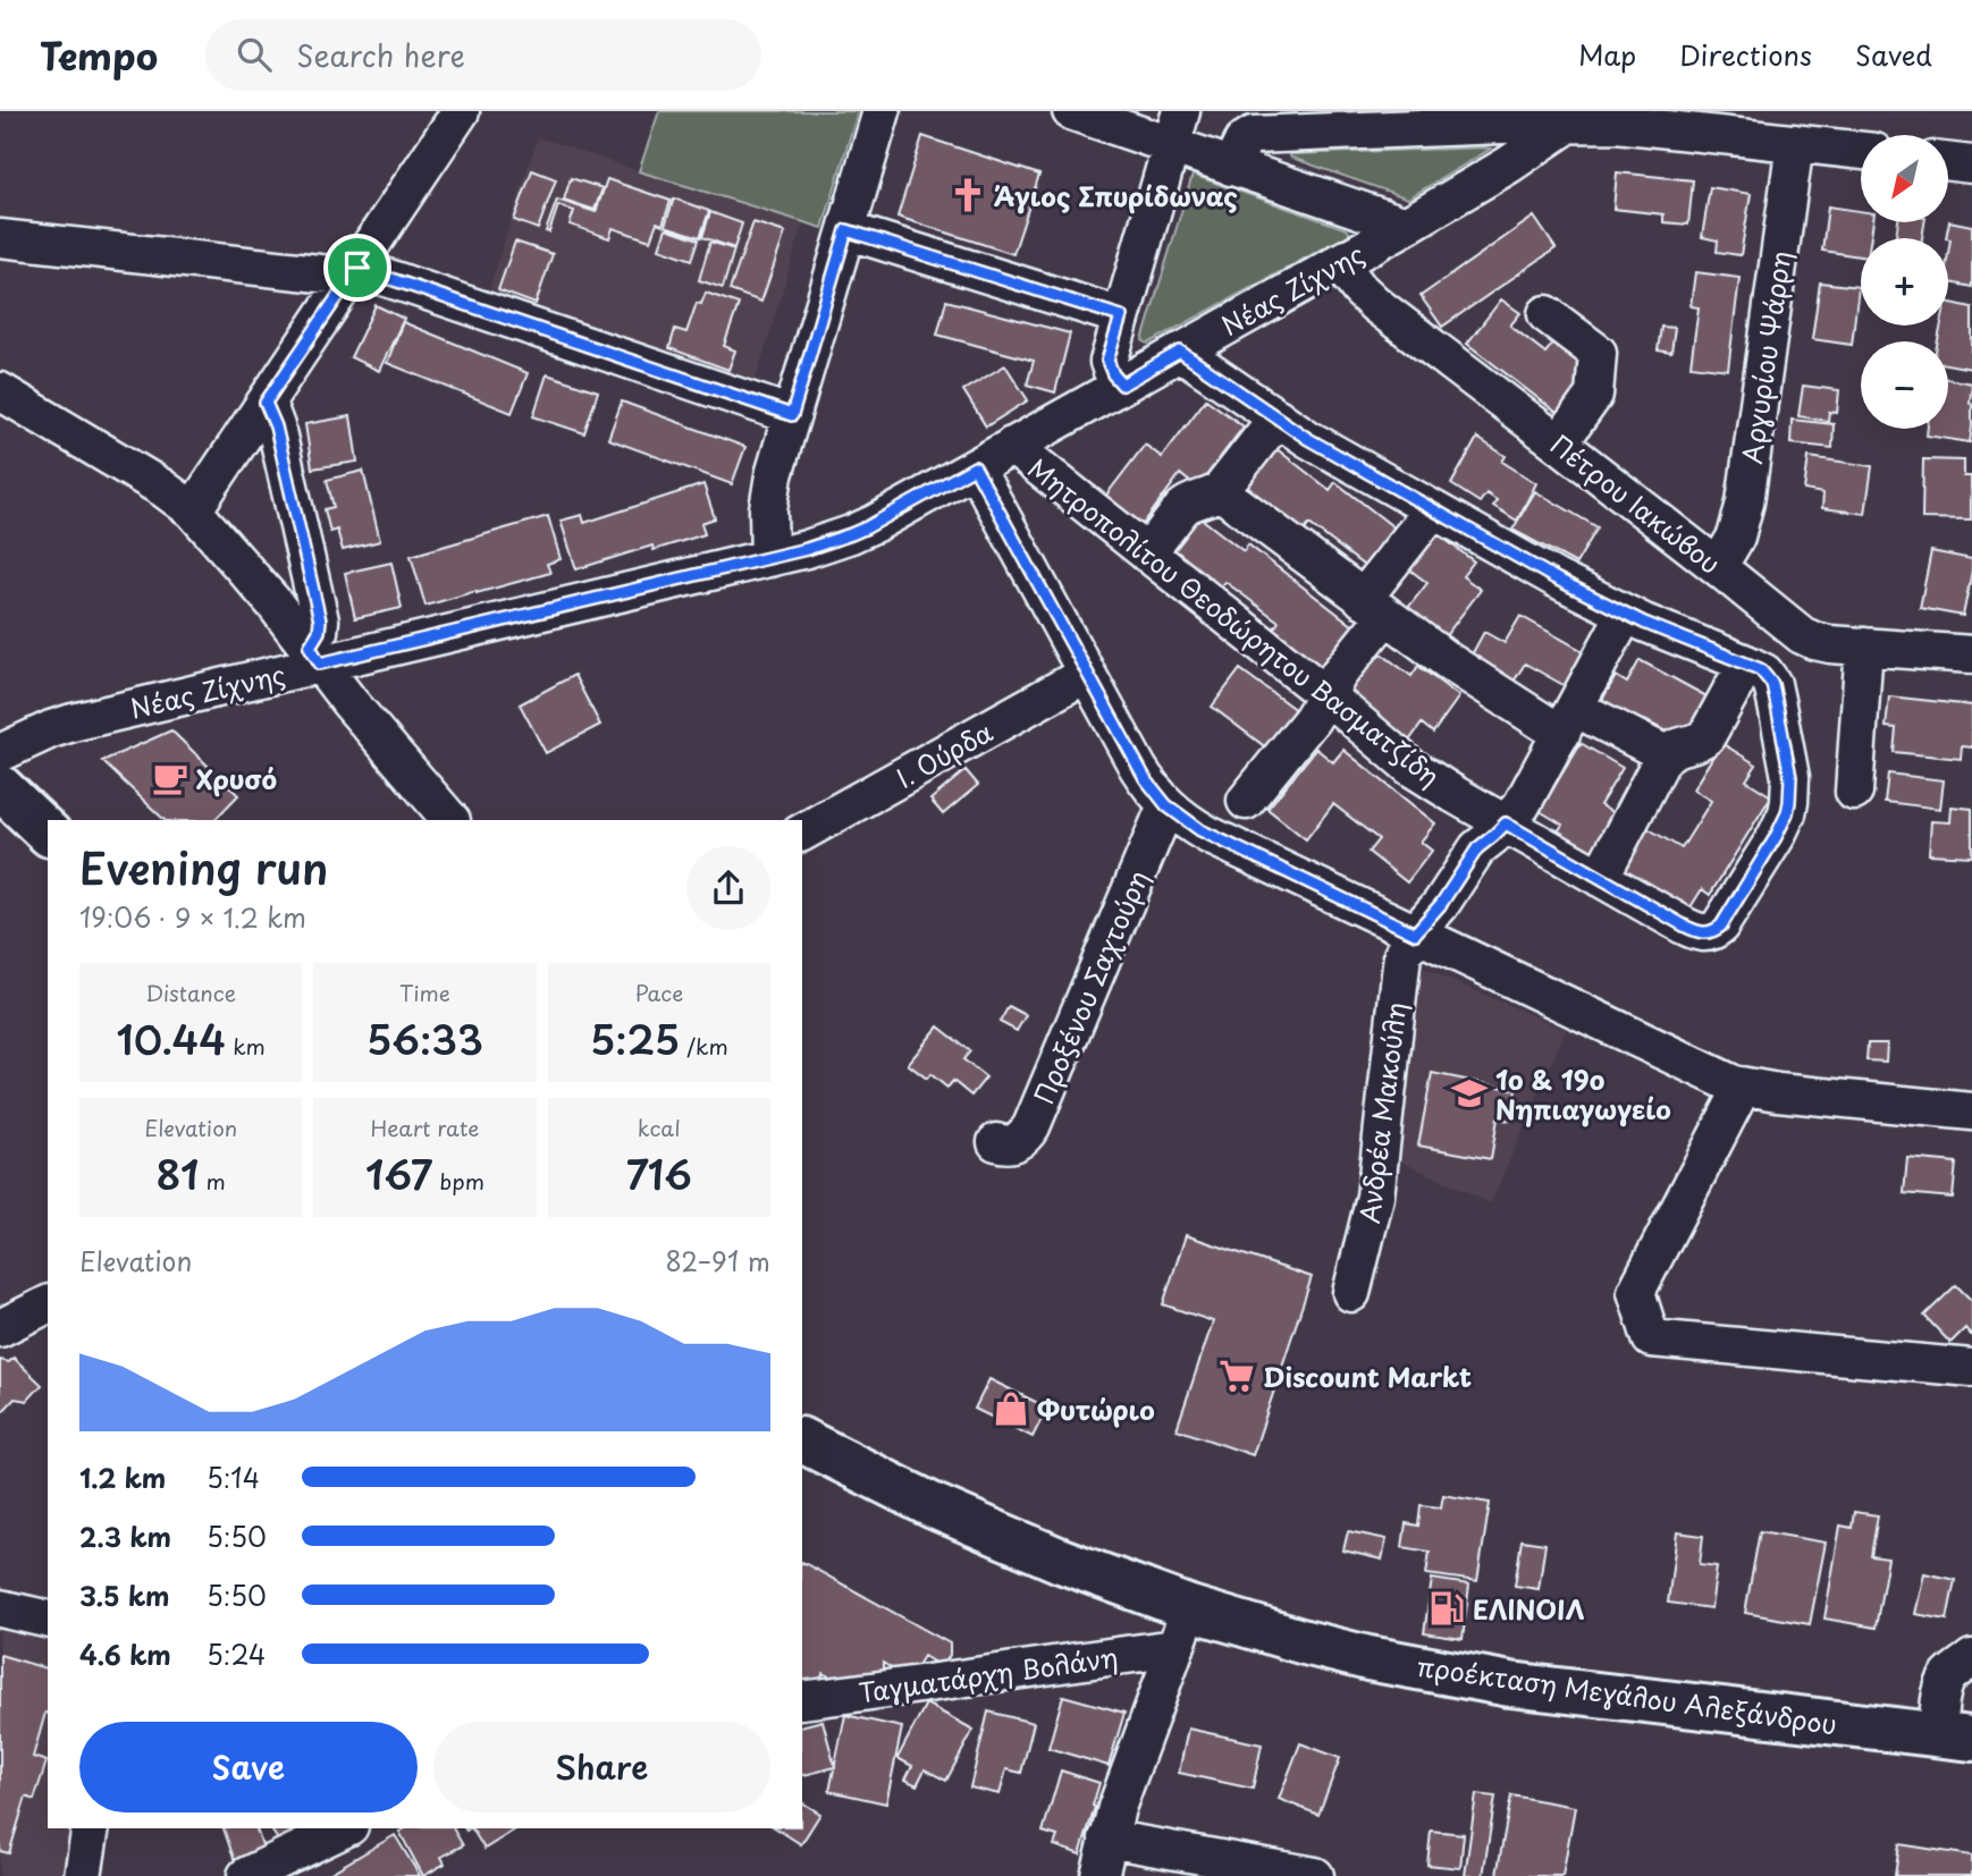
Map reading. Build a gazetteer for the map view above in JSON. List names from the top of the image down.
{
  "streets": {
    "main road": ["προέκταση Μεγάλου Αλεξάνδρου"],
    "street": [
      "Νέας Ζίχνης",
      "Αργυρίου Ψάρρη",
      "Πέτρου Ιακώβου",
      "Μητροπολίτου Θεοδώρητου Βασματζίδη",
      "Ι. Ούρδα",
      "Προξένου Σαχτούρη",
      "Ανδρέα Μακούλη",
      "Ταγματάρχη Βολάνη"
    ]
  },
  "crossings": [
    ["Νέας Ζίχνης", "Πέτρου Ιακώβου"],
    ["Νέας Ζίχνης", "Μητροπολίτου Θεοδώρητου Βασματζίδη"],
    ["Αργυρίου Ψάρρη", "Πέτρου Ιακώβου"],
    ["Μητροπολίτου Θεοδώρητου Βασματζίδη", "Ανδρέα Μακούλη"]
  ],
  "places": {
    "church": ["Άγιος Σπυρίδωνας"],
    "cafe": ["Χρυσό"],
    "school or university": ["1ο & 19ο Νηπιαγωγείο"],
    "supermarket": ["Discount Markt"],
    "shop": ["Φυτώριο"],
    "fuel station": ["ΕΛΙΝΟΙΛ"]
  },
  "north": "bottom left",
  "page": {
    "header": "Tempo",
    "search": "Search here",
    "nav": ["Map", "Directions", "Saved"],
    "map_buttons": ["+", "−"],
    "heading": ["Evening run", "19:06 · 9 × 1.2 km"],
    "stats": [
      ["Distance", "10.44 km"],
      ["Time", "56:33"],
      ["Pace", "5:25 /km"],
      ["Elevation", "81 m"],
      ["Heart rate", "167 bpm"],
      ["kcal", "716"]
    ],
    "chart": ["Elevation", "82–91 m"],
    "list": [
      {
        "name": "1.2 km",
        "note": "5:14"
      },
      {
        "name": "2.3 km",
        "note": "5:50"
      },
      {
        "name": "3.5 km",
        "note": "5:50"
      },
      {
        "name": "4.6 km",
        "note": "5:24"
      }
    ],
    "buttons": ["Save", "Share"]
  }
}
